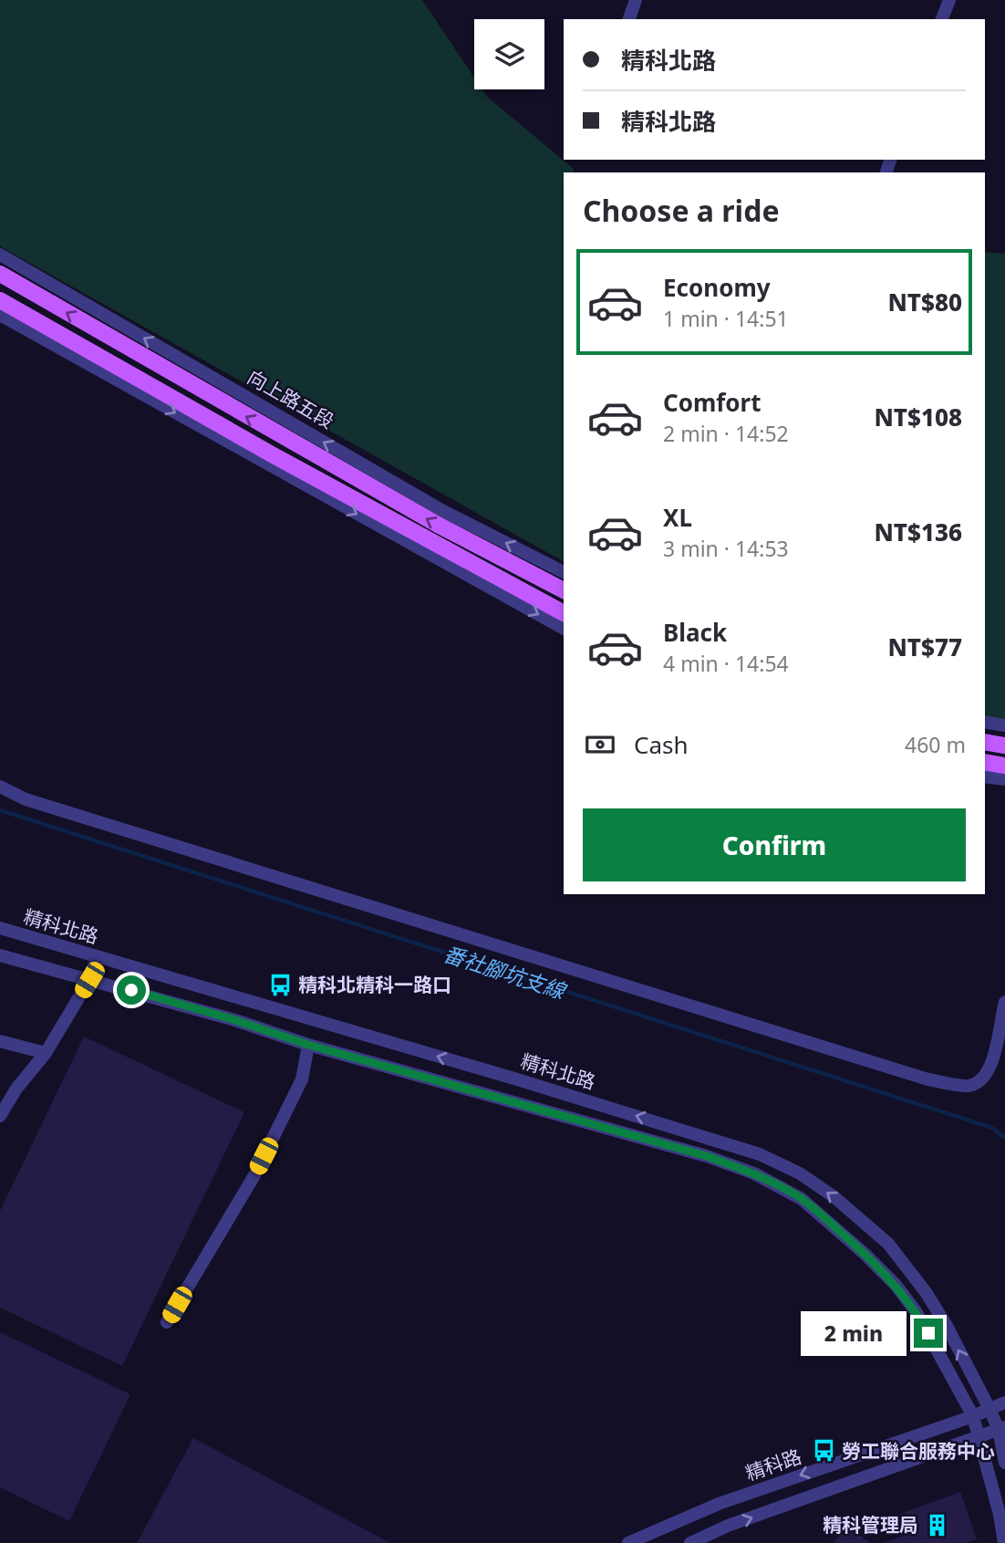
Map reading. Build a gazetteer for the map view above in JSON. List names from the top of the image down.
{
  "streets": {
    "main road": ["向上路五段"],
    "street": ["精科北路", "精科路"]
  },
  "crossings": [
    ["精科北路", "精科路"]
  ],
  "water": ["番社腳坑支線"],
  "places": {
    "bus stop": ["精科北精科一路口", "勞工聯合服務中心"],
    "building": ["精科管理局"]
  },
  "page": {
    "banner": ["精科北路", "精科北路"],
    "heading": "Choose a ride",
    "list": [
      {
        "name": "Economy",
        "note": "1 min · 14:51",
        "value": "NT$80"
      },
      {
        "name": "Comfort",
        "note": "2 min · 14:52",
        "value": "NT$108"
      },
      {
        "name": "XL",
        "note": "3 min · 14:53",
        "value": "NT$136"
      },
      {
        "name": "Black",
        "note": "4 min · 14:54",
        "value": "NT$77"
      }
    ],
    "pay": ["Cash", "460 m"],
    "buttons": "Confirm",
    "bubble": "2 min"
  }
}
